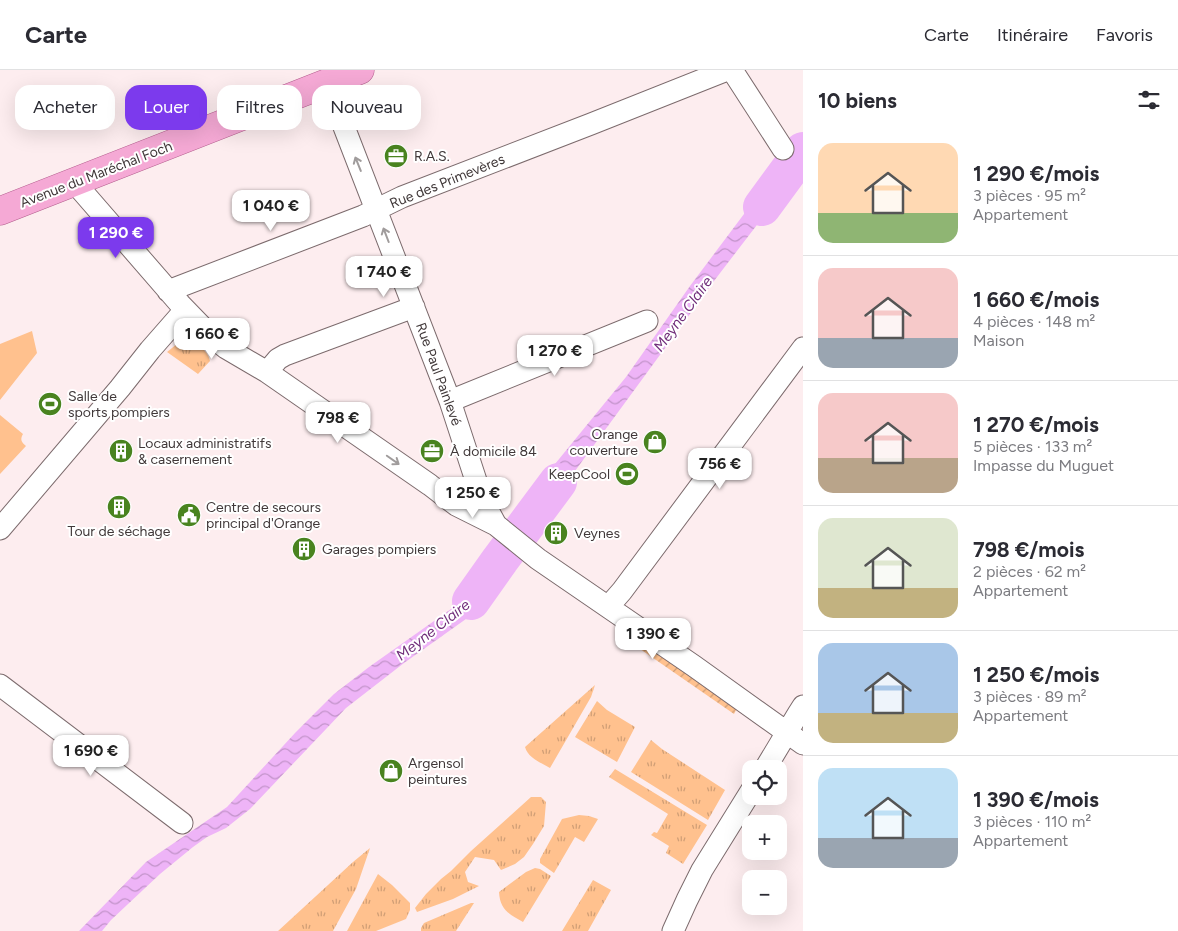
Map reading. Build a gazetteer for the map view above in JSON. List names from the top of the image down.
{
  "streets": {
    "main road": ["Avenue du Maréchal Foch"],
    "street": ["Rue des Primevères", "Rue Paul Painlevé"]
  },
  "crossings": [
    ["Avenue du Maréchal Foch", "Rue Paul Painlevé"],
    ["Rue des Primevères", "Rue Paul Painlevé"]
  ],
  "one_way": ["Rue Paul Painlevé"],
  "water": ["Meyne Claire"],
  "places": {
    "office": ["R.A.S.", "À domicile 84"],
    "sports": ["Salle de sports pompiers", "KeepCool"],
    "shop": ["Orange couverture", "Argensol peintures"],
    "building": [
      "Locaux administratifs & casernement",
      "Tour de séchage",
      "Veynes",
      "Garages pompiers"
    ],
    "public building": ["Centre de secours principal d'Orange"]
  },
  "page": {
    "header": "Carte",
    "nav": ["Carte", "Itinéraire", "Favoris"],
    "heading": "10 biens",
    "chip": [
      "Acheter",
      "Louer",
      "Filtres",
      "Nouveau"
    ],
    "list": [
      {
        "name": "1 290 €/mois",
        "note": "3 pièces · 95 m² · Appartement"
      },
      {
        "name": "1 660 €/mois",
        "note": "4 pièces · 148 m² · Maison"
      },
      {
        "name": "1 270 €/mois",
        "note": "5 pièces · 133 m² · Impasse du Muguet"
      },
      {
        "name": "798 €/mois",
        "note": "2 pièces · 62 m² · Appartement"
      },
      {
        "name": "1 250 €/mois",
        "note": "3 pièces · 89 m² · Appartement"
      },
      {
        "name": "1 390 €/mois",
        "note": "3 pièces · 110 m² · Appartement"
      }
    ],
    "price": [
      "1 040 €",
      "1 290 €",
      "1 740 €",
      "1 660 €",
      "1 270 €",
      "798 €",
      "756 €",
      "1 250 €",
      "1 390 €",
      "1 690 €"
    ],
    "map_buttons": ["+", "−"]
  }
}
